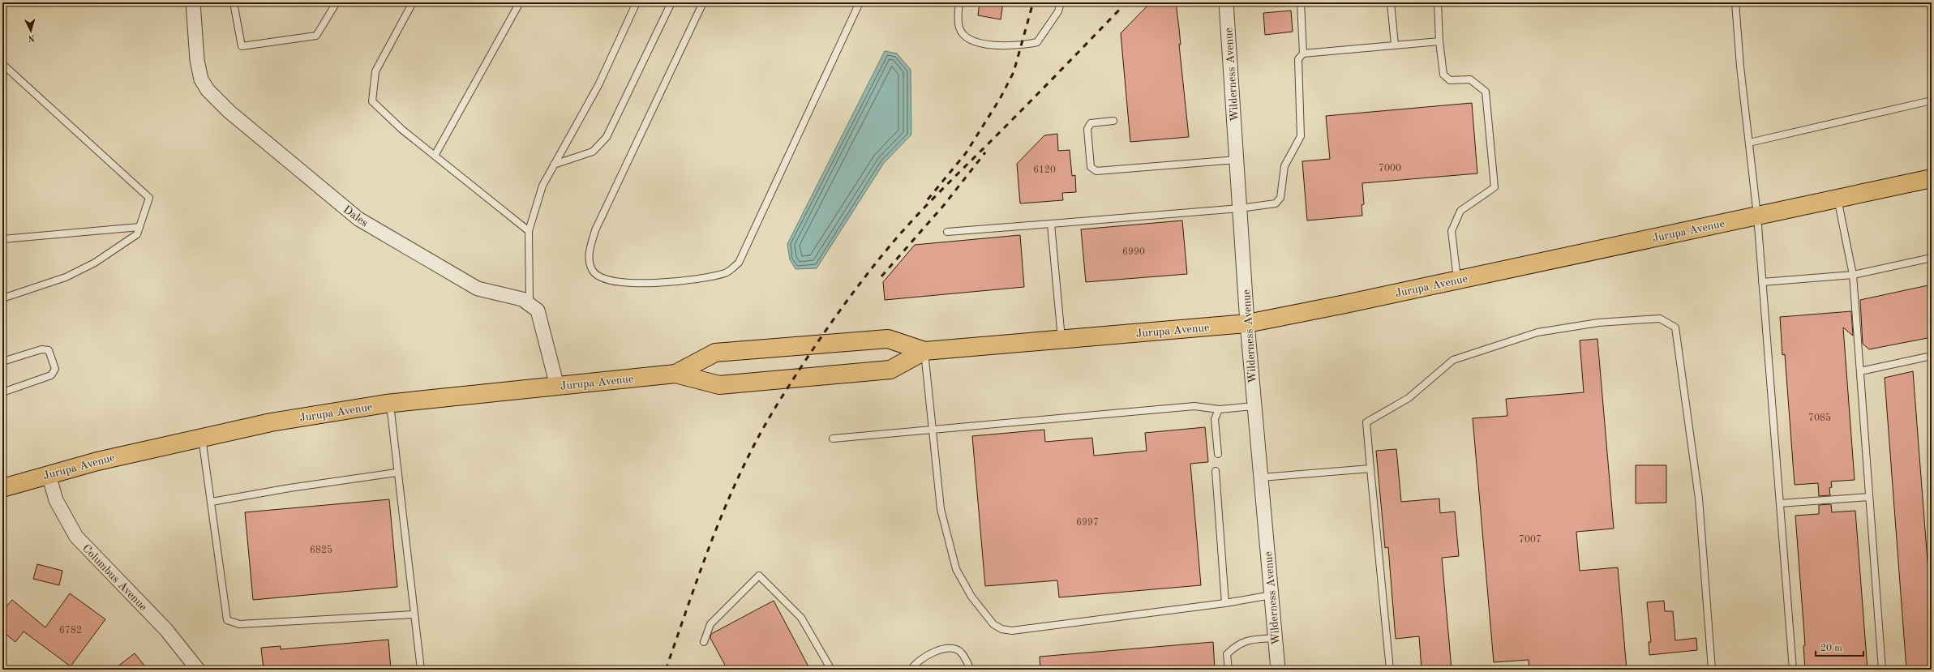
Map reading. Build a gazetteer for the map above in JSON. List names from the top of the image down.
{
  "streets": {
    "main road": ["Jurupa Avenue"],
    "street": ["Wilderness Avenue", "Dales", "Columbus Avenue"]
  },
  "crossings": [
    ["Wilderness Avenue", "Jurupa Avenue"],
    ["Dales", "Jurupa Avenue"],
    ["Jurupa Avenue", "Columbus Avenue"]
  ],
  "house_numbers": [
    "7000",
    "6120",
    "6990",
    "7085",
    "6997",
    "7007",
    "6825",
    "6782"
  ],
  "scale_bar": "20 m",
  "north": "bottom"
}
